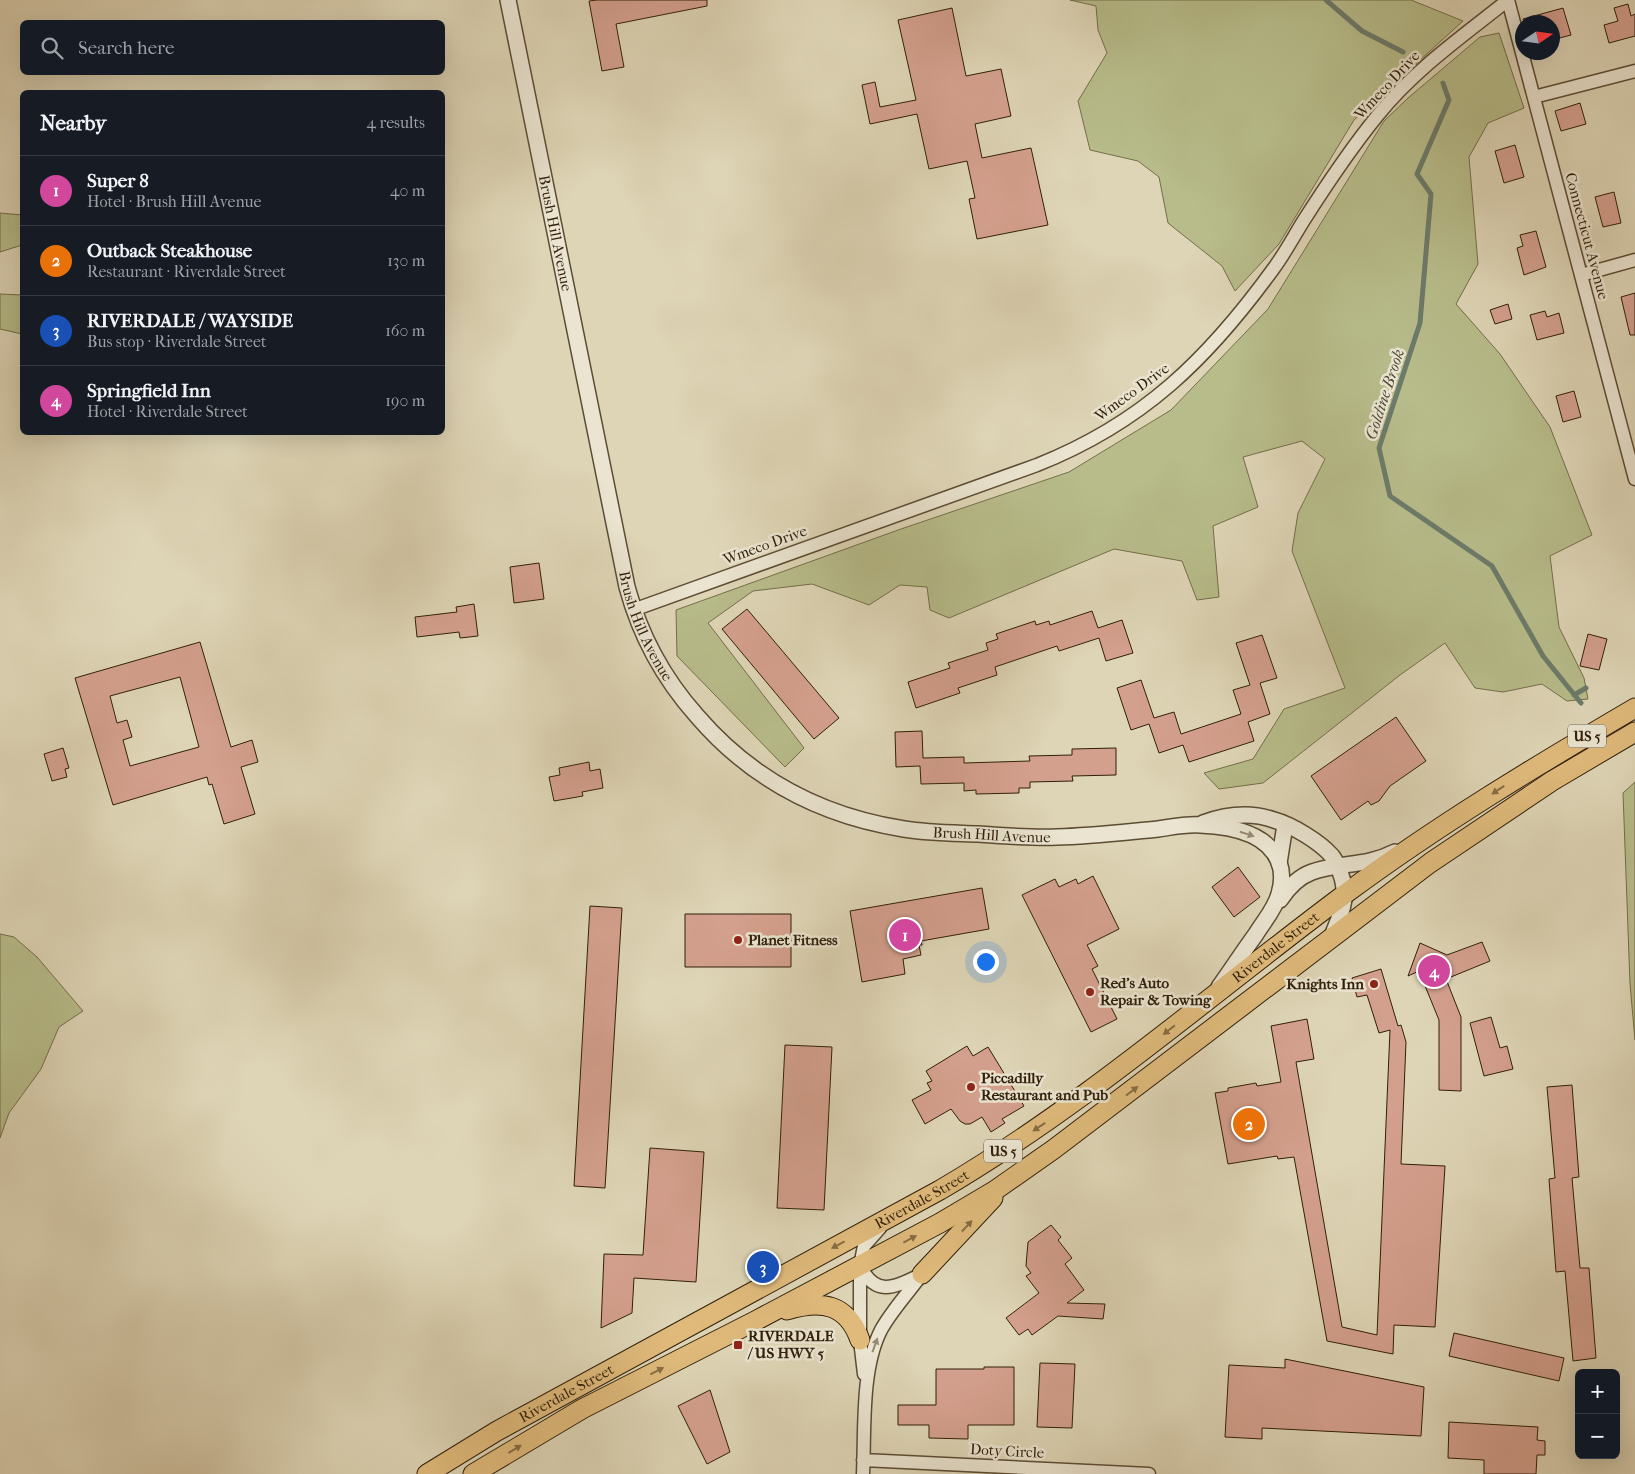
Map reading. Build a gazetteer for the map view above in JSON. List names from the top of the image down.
{
  "streets": {
    "main road": ["US 5", "Riverdale Street"],
    "street": [
      "Wmeco Drive",
      "Brush Hill Avenue",
      "Connecticut Avenue",
      "Doty Circle"
    ]
  },
  "crossings": [
    ["Wmeco Drive", "Brush Hill Avenue"],
    ["Wmeco Drive", "Connecticut Avenue"],
    ["Brush Hill Avenue", "Riverdale Street"]
  ],
  "water": ["Goldine Brook"],
  "places": {
    "other": [
      "Planet Fitness",
      "Knights Inn",
      "Red's Auto Repair & Towing",
      "Piccadilly Restaurant and Pub"
    ],
    "transit": ["RIVERDALE / US HWY 5"]
  },
  "north": "right",
  "page": {
    "search": "Search here",
    "heading": ["Nearby", "4 results"],
    "list": [
      {
        "mark": "1",
        "name": "Super 8",
        "note": "Hotel · Brush Hill Avenue",
        "value": "40 m"
      },
      {
        "mark": "2",
        "name": "Outback Steakhouse",
        "note": "Restaurant · Riverdale Street",
        "value": "130 m"
      },
      {
        "mark": "3",
        "name": "RIVERDALE / WAYSIDE",
        "note": "Bus stop · Riverdale Street",
        "value": "160 m"
      },
      {
        "mark": "4",
        "name": "Springfield Inn",
        "note": "Hotel · Riverdale Street",
        "value": "190 m"
      }
    ],
    "pins": [
      "1",
      "4",
      "2",
      "3"
    ],
    "map_buttons": ["+", "−"]
  }
}
